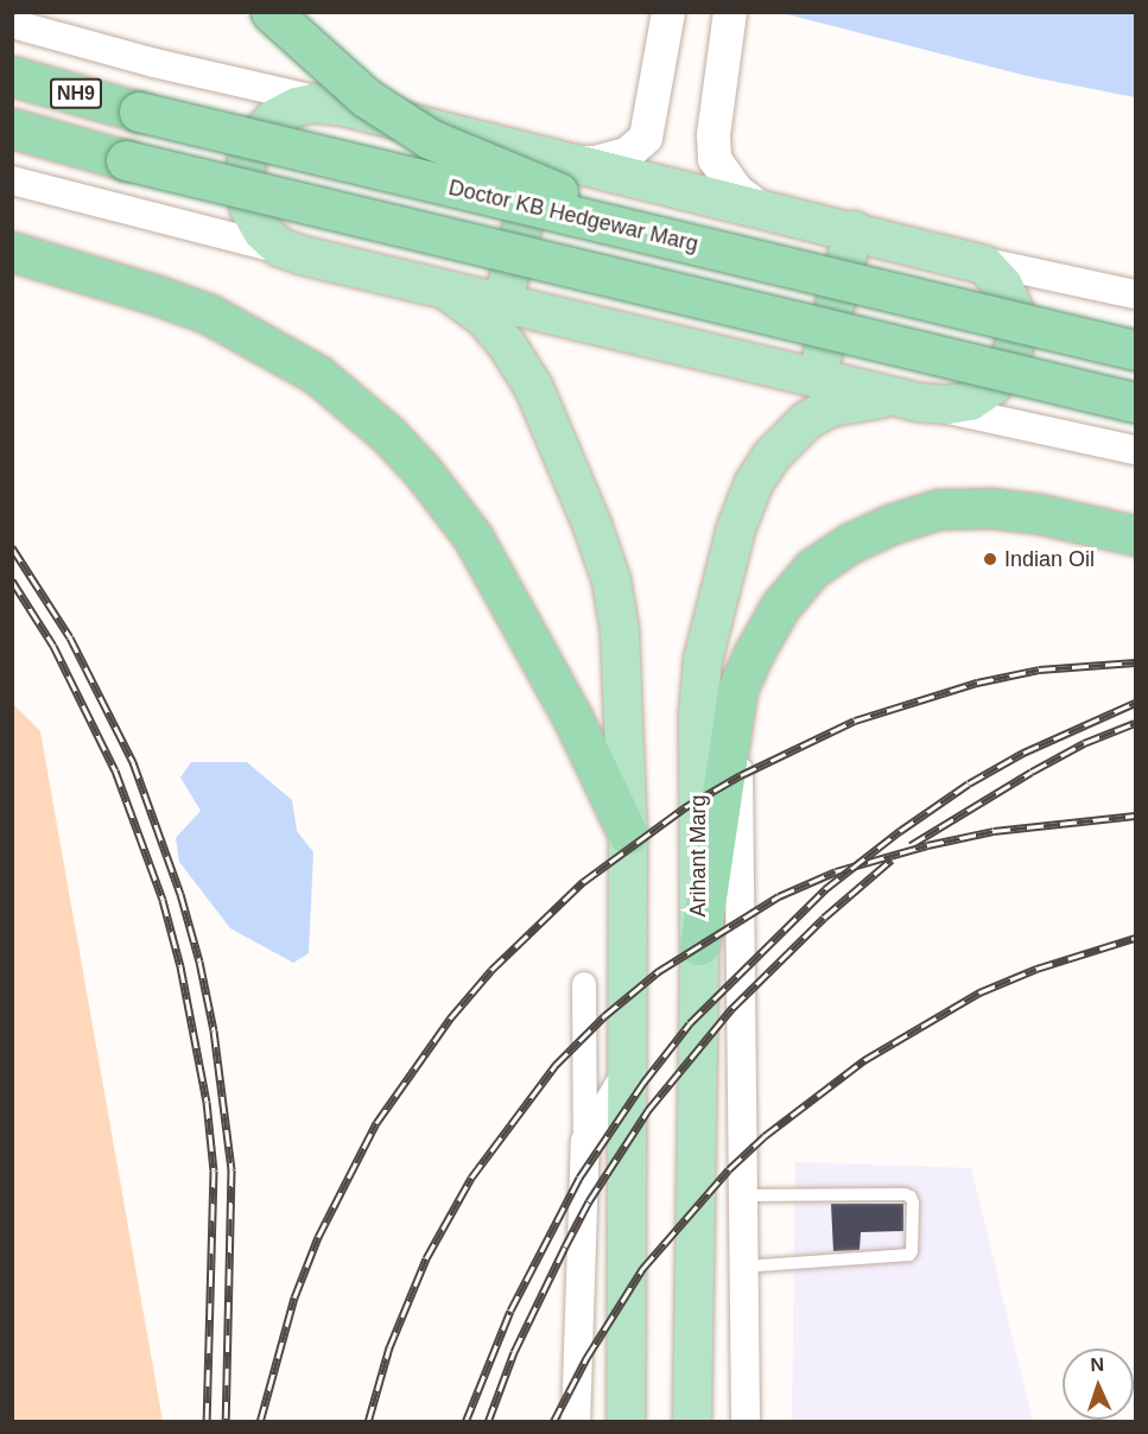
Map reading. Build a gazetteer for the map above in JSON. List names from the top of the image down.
{
  "streets": {
    "highway": ["NH9", "Doctor KB Hedgewar Marg"],
    "main road": ["Arihant Marg"]
  },
  "places": ["Indian Oil"],
  "north": "top"
}
